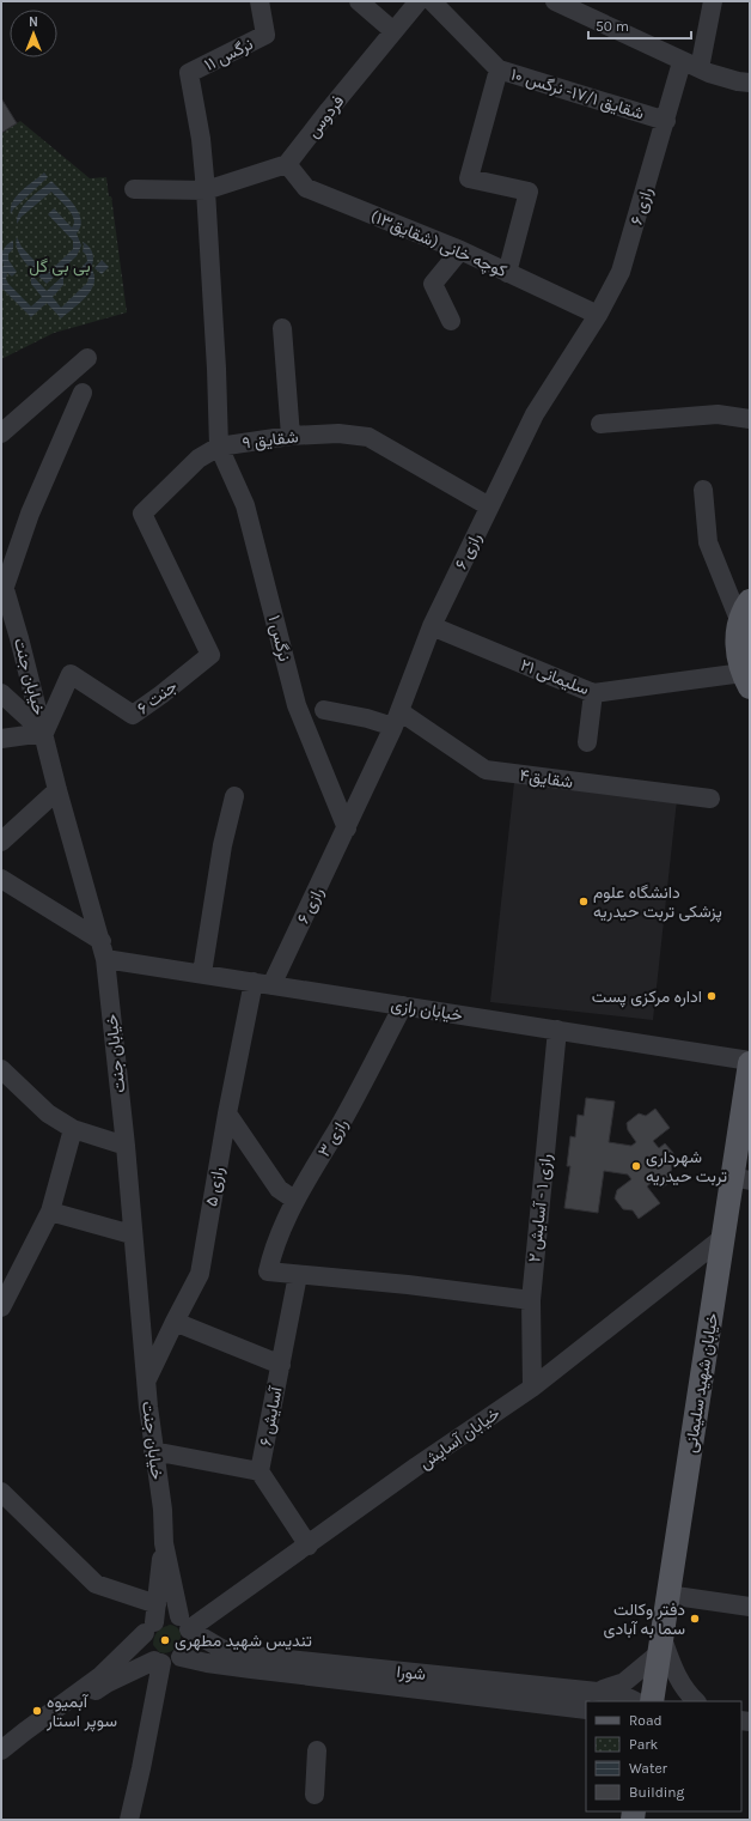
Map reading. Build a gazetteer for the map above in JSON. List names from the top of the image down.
{
  "streets": {
    "main road": ["خیابان شهید سلیمانی"],
    "street": [
      "نرگس ۱۱",
      "شقایق ۱۷/۱- نرگس ۱۰",
      "فردوس",
      "رازی ۶",
      "کوچه خانی (شقایق۱۳)",
      "شقایق ۹",
      "نرگس ۱",
      "خیابان جنت",
      "سلیمانی ۲۱",
      "جنت ۶",
      "شقایق۴",
      "خیابان رازی",
      "رازی ۳",
      "رازی ۵",
      "رازی ۱ - آسایش ۲",
      "آسایش ۶",
      "خیابان آسایش",
      "شورا"
    ]
  },
  "crossings": [
    ["شقایق ۱۷/۱- نرگس ۱۰", "رازی ۶"],
    ["فردوس", "کوچه خانی (شقایق۱۳)"],
    ["رازی ۶", "کوچه خانی (شقایق۱۳)"],
    ["رازی ۶", "شقایق ۹"],
    ["رازی ۶", "نرگس ۱"],
    ["رازی ۶", "سلیمانی ۲۱"],
    ["رازی ۶", "شقایق۴"],
    ["رازی ۶", "خیابان رازی"],
    ["رازی ۶", "رازی ۵"],
    ["شقایق ۹", "نرگس ۱"],
    ["شقایق ۹", "جنت ۶"],
    ["خیابان جنت", "جنت ۶"],
    ["خیابان جنت", "خیابان رازی"],
    ["خیابان جنت", "رازی ۵"],
    ["خیابان جنت", "خیابان آسایش"],
    ["خیابان جنت", "شورا"],
    ["خیابان رازی", "رازی ۳"],
    ["خیابان رازی", "رازی ۵"],
    ["خیابان رازی", "رازی ۱ - آسایش ۲"],
    ["خیابان رازی", "خیابان شهید سلیمانی"],
    ["رازی ۳", "آسایش ۶"],
    ["رازی ۱ - آسایش ۲", "خیابان آسایش"],
    ["خیابان شهید سلیمانی", "خیابان آسایش"],
    ["خیابان آسایش", "شورا"]
  ],
  "parks": ["بی بی گل"],
  "places": [
    "دانشگاه علوم پزشکی تربت حیدریه",
    "اداره مرکزی پست",
    "شهرداری تربت حیدریه",
    "دفتر وکالت سما به آبادی",
    "تندیس شهید مطهری",
    "آبمیوه سوپر استار"
  ],
  "legend": [
    "Road",
    "Park",
    "Water",
    "Building"
  ],
  "scale_bar": "50 m",
  "north": "top"
}
